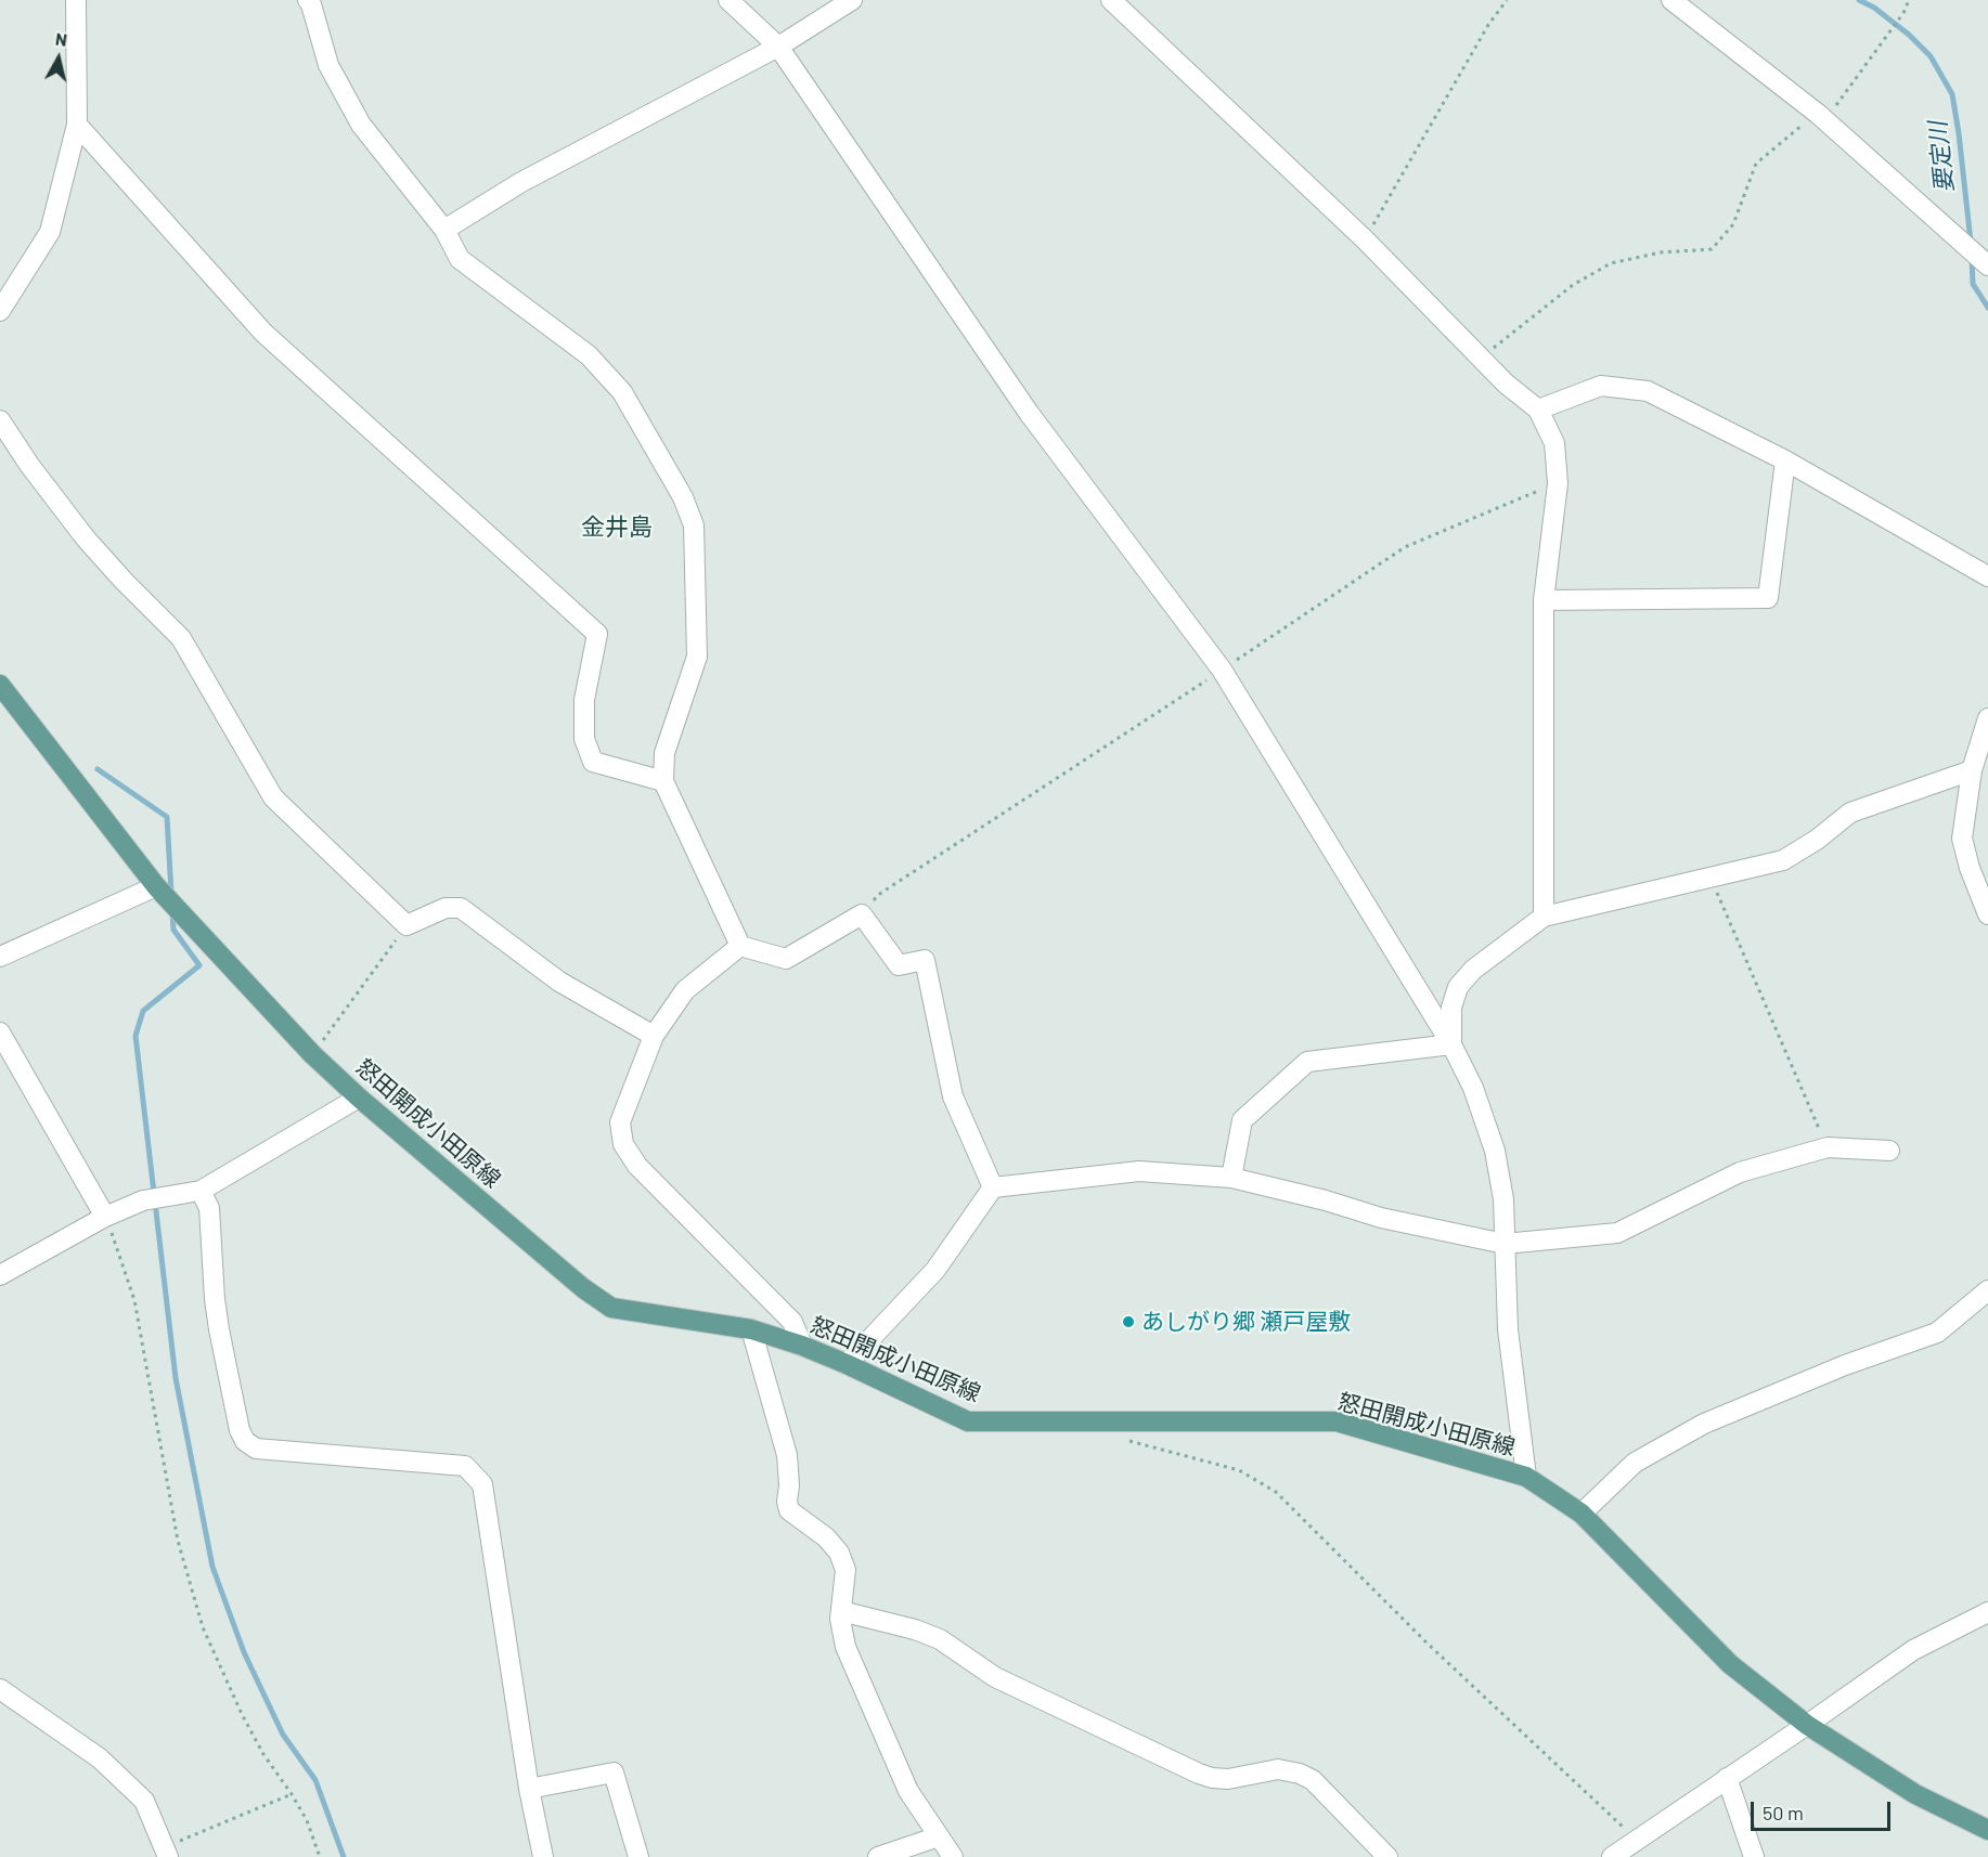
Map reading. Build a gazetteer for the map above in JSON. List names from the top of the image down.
{
  "streets": {
    "main road": ["怒田開成小田原線"]
  },
  "districts": ["金井島"],
  "water": ["要定川"],
  "places": ["あしがり郷 瀬戸屋敷"],
  "scale_bar": "50 m",
  "north": "top"
}
